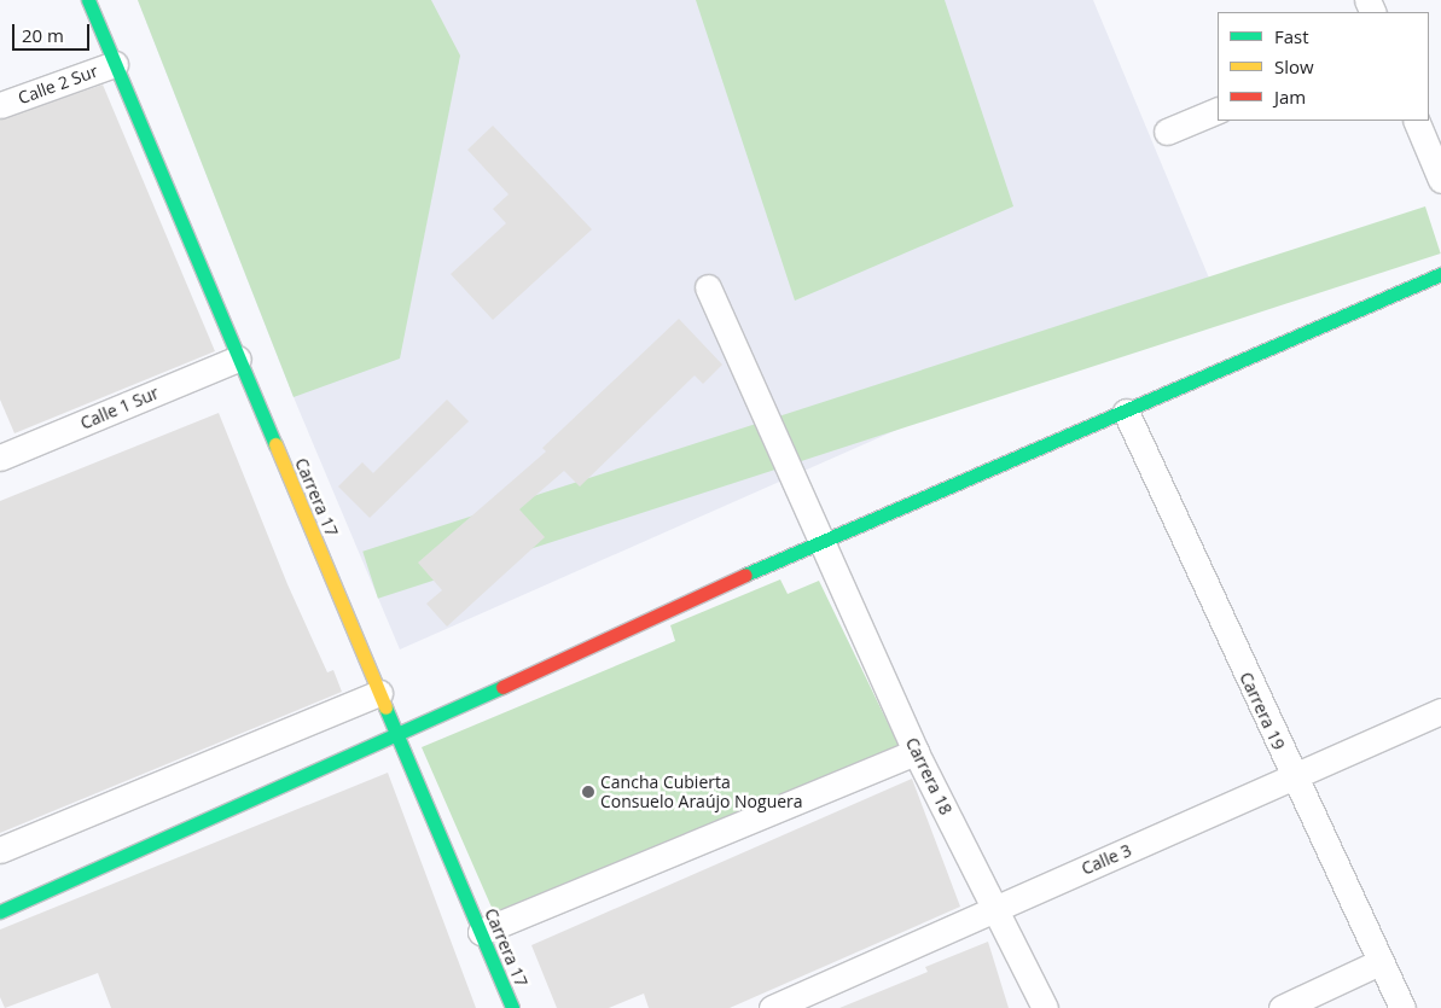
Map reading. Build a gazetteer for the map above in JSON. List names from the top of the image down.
{
  "streets": {
    "street": [
      "Calle 2 Sur",
      "Calle 1 Sur",
      "Carrera 17",
      "Carrera 19",
      "Carrera 18",
      "Calle 3"
    ]
  },
  "crossings": [
    ["Calle 2 Sur", "Carrera 17"],
    ["Calle 1 Sur", "Carrera 17"],
    ["Carrera 19", "Calle 3"],
    ["Carrera 18", "Calle 3"]
  ],
  "places": ["Cancha Cubierta Consuelo Araújo Noguera"],
  "legend": ["Fast", "Slow", "Jam"],
  "scale_bar": "20 m"
}
